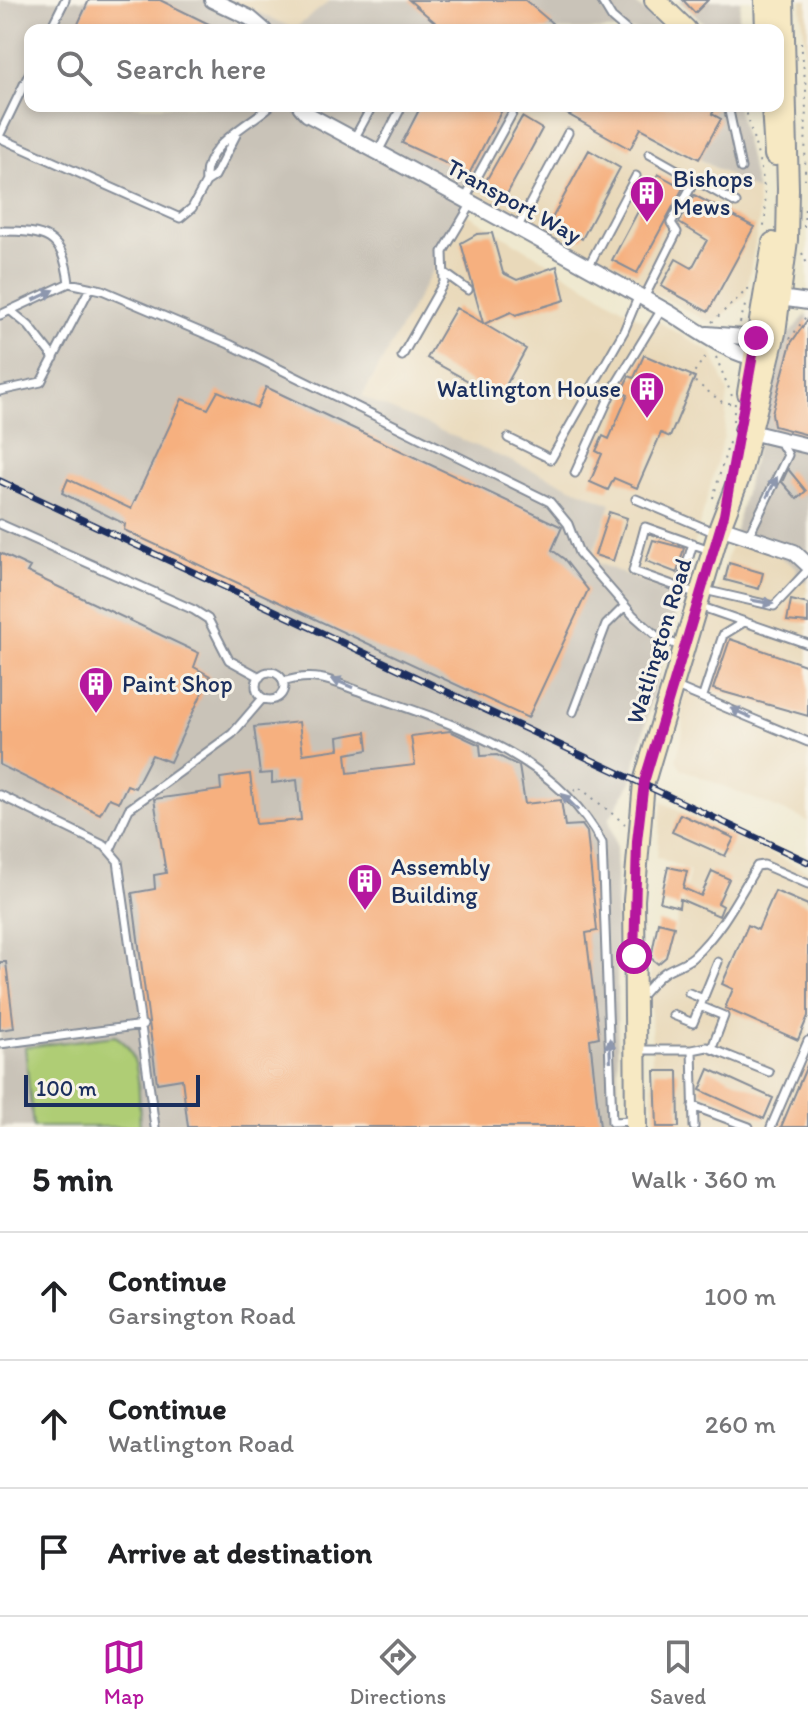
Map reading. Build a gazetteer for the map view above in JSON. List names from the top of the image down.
{
  "streets": {
    "main road": ["Watlington Road"],
    "street": ["Transport Way"]
  },
  "crossings": [
    ["Transport Way", "Watlington Road"]
  ],
  "places": {
    "building": [
      "Bishops Mews",
      "Watlington House",
      "Paint Shop",
      "Assembly Building"
    ]
  },
  "scale_bar": "100 m",
  "page": {
    "search": "Search here",
    "scale": "100 m",
    "heading": ["5 min", "Walk · 360 m"],
    "list": [
      ["Continue", "Garsington Road", "100 m"],
      ["Continue", "Watlington Road", "260 m"],
      "Arrive at destination"
    ],
    "nav": ["Map", "Directions", "Saved"]
  }
}
